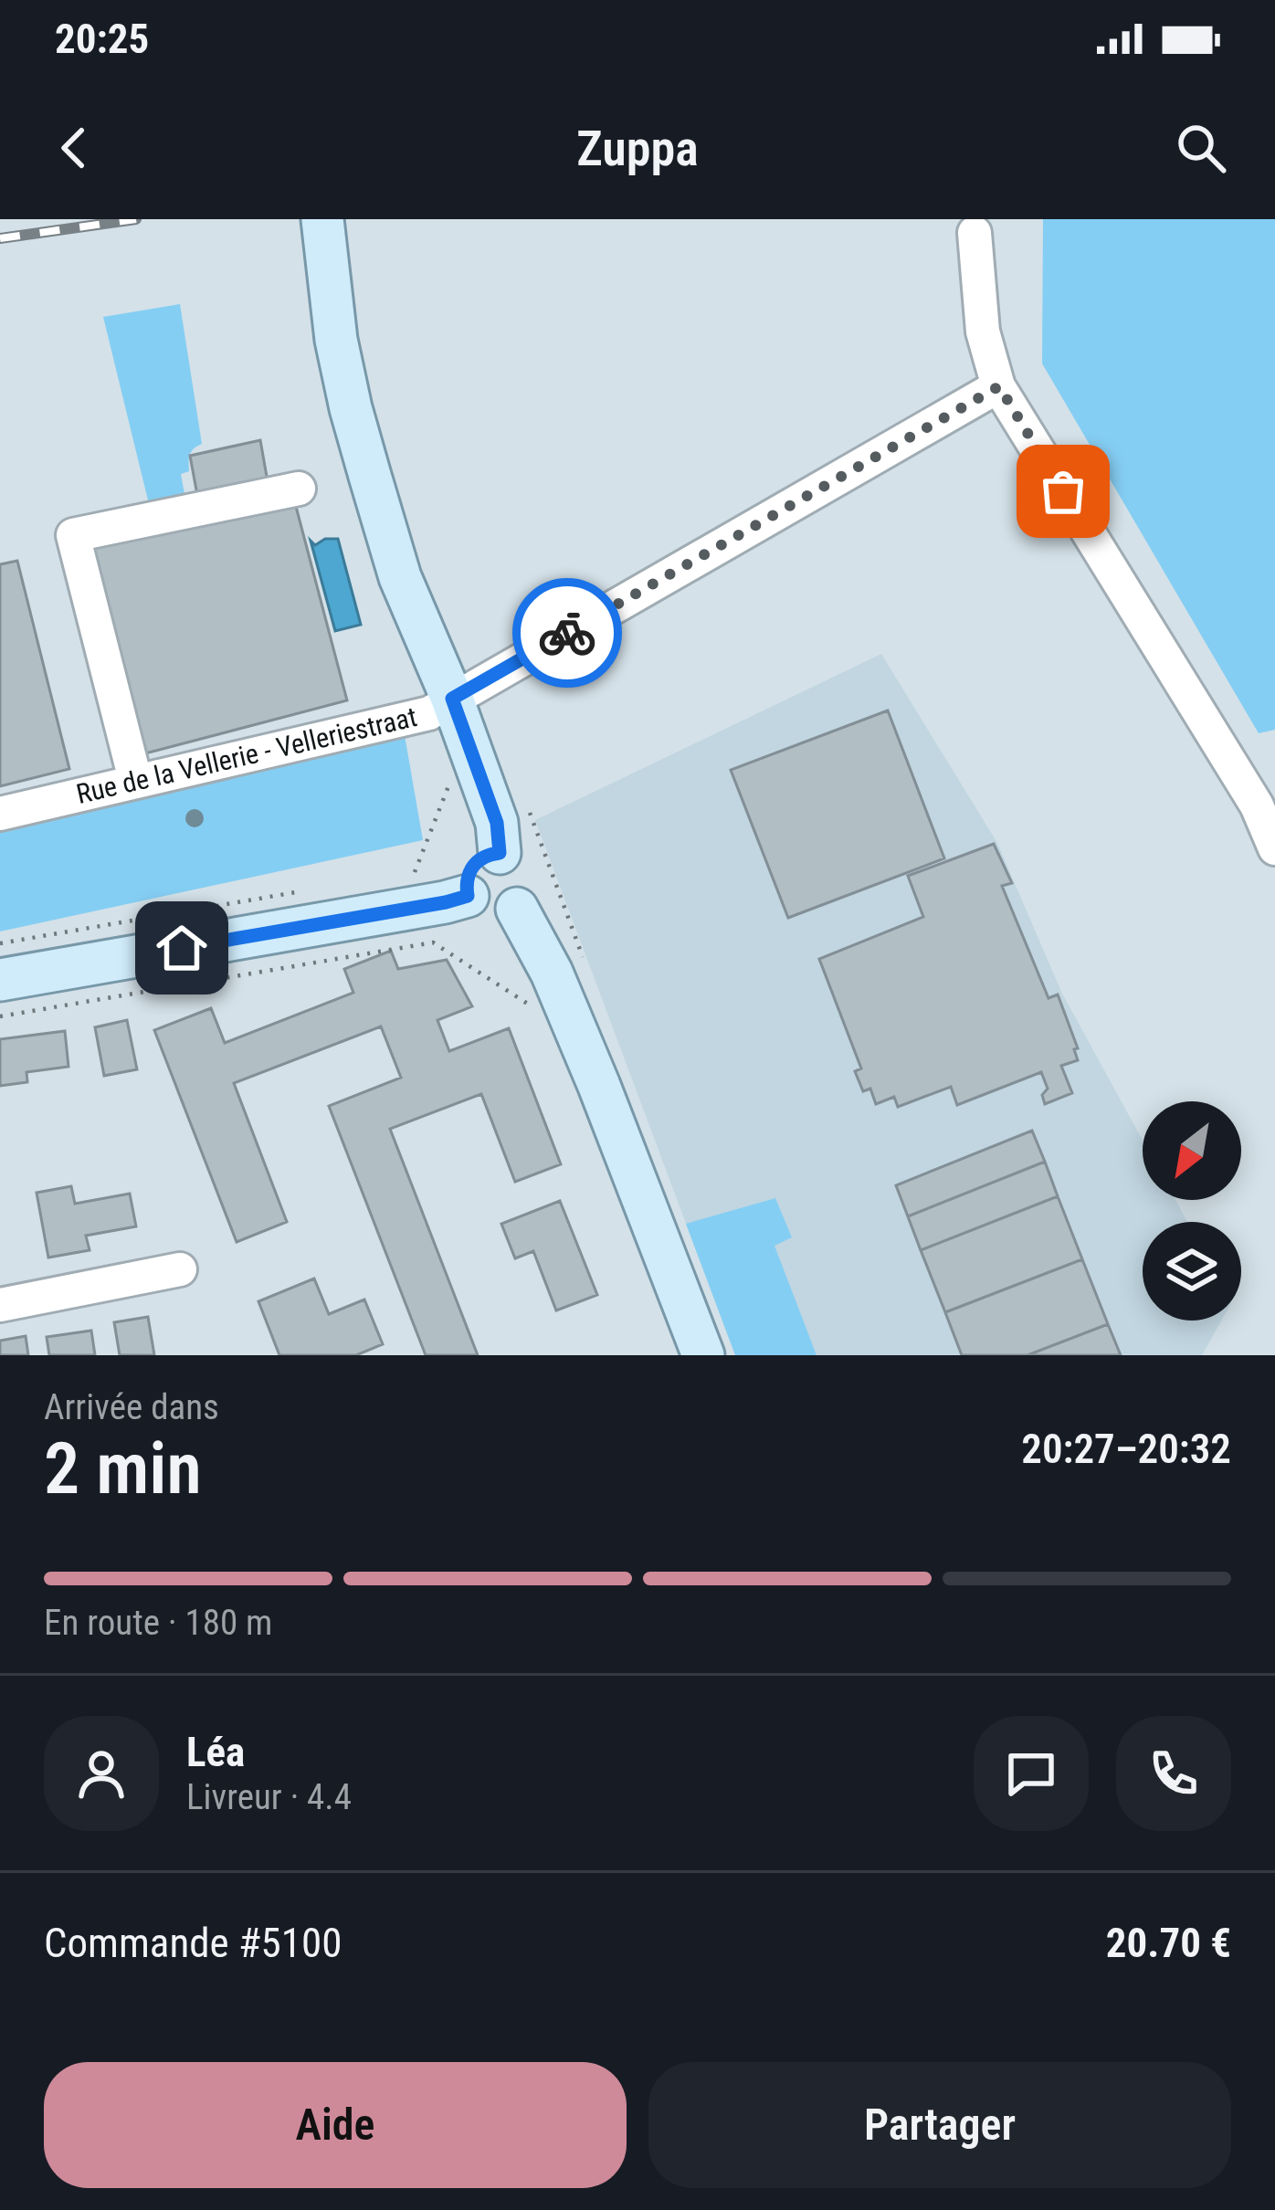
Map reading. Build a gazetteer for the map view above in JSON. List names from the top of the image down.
{
  "streets": {
    "street": ["Rue de la Vellerie - Velleriestraat"]
  },
  "north": "bottom left",
  "page": {
    "status": "20:25",
    "header": "Zuppa",
    "heading": ["2 min", "Arrivée dans", "20:27–20:32"],
    "panel": [
      "Léa",
      "Livreur · 4.4",
      "Commande #5100",
      "20.70 €"
    ],
    "bar": "En route · 180 m",
    "buttons": ["Aide", "Partager"]
  }
}
